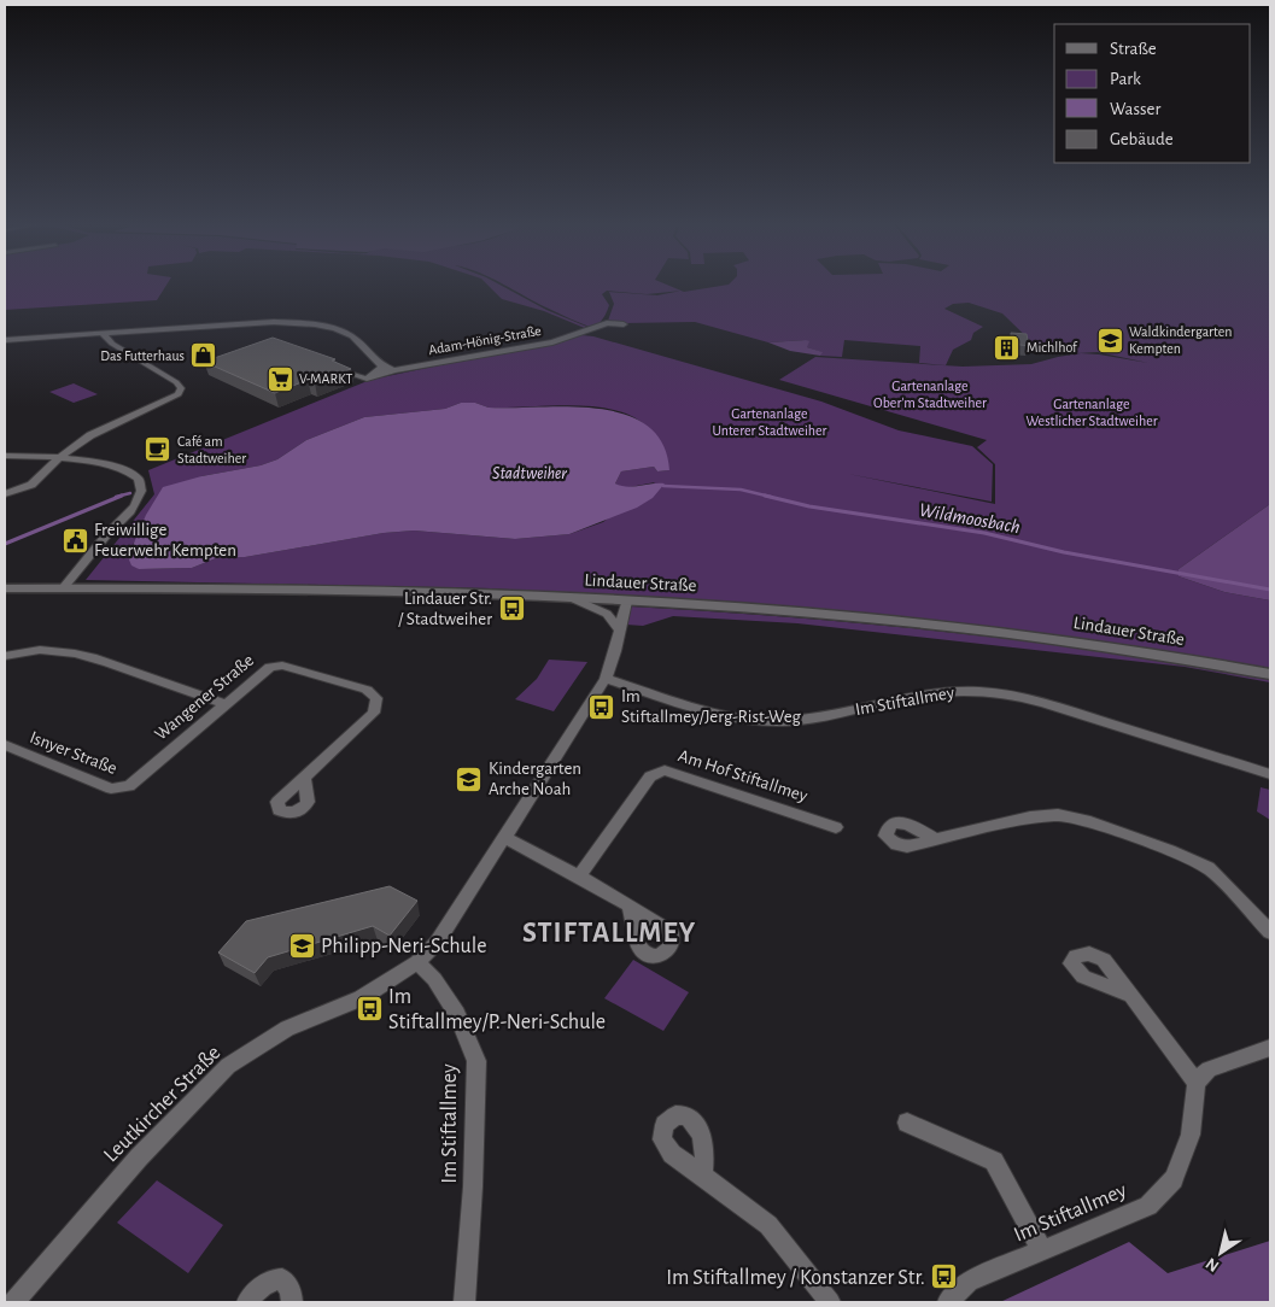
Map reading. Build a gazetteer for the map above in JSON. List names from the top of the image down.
{
  "streets": {
    "main road": ["Lindauer Straße"],
    "street": [
      "Adam-Hönig-Straße",
      "Wangener Straße",
      "Im Stiftallmey",
      "Isnyer Straße",
      "Am Hof Stiftallmey",
      "Leutkircher Straße"
    ]
  },
  "crossings": [
    ["Lindauer Straße", "Leutkircher Straße"],
    ["Wangener Straße", "Isnyer Straße"],
    ["Im Stiftallmey", "Leutkircher Straße"]
  ],
  "districts": ["STIFTALLMEY"],
  "water": ["Stadtweiher", "Wildmoosbach"],
  "parks": ["Gartenanlage Ober'm Stadtweiher", "Gartenanlage Westlicher Stadtweiher", "Gartenanlage Unterer Stadtweiher"],
  "places": {
    "school or university": ["Waldkindergarten Kempten", "Kindergarten Arche Noah", "Philipp-Neri-Schule"],
    "building": ["Michlhof"],
    "shop": ["Das Futterhaus"],
    "supermarket": ["V-MARKT"],
    "cafe": ["Café am Stadtweiher"],
    "public building": ["Freiwillige Feuerwehr Kempten"],
    "bus stop": [
      "Lindauer Str. / Stadtweiher",
      "Im Stiftallmey/Jerg-Rist-Weg",
      "Im Stiftallmey/P.-Neri-Schule",
      "Im Stiftallmey / Konstanzer Str."
    ]
  },
  "legend": [
    "Straße",
    "Park",
    "Wasser",
    "Gebäude"
  ],
  "north": "bottom left"
}
